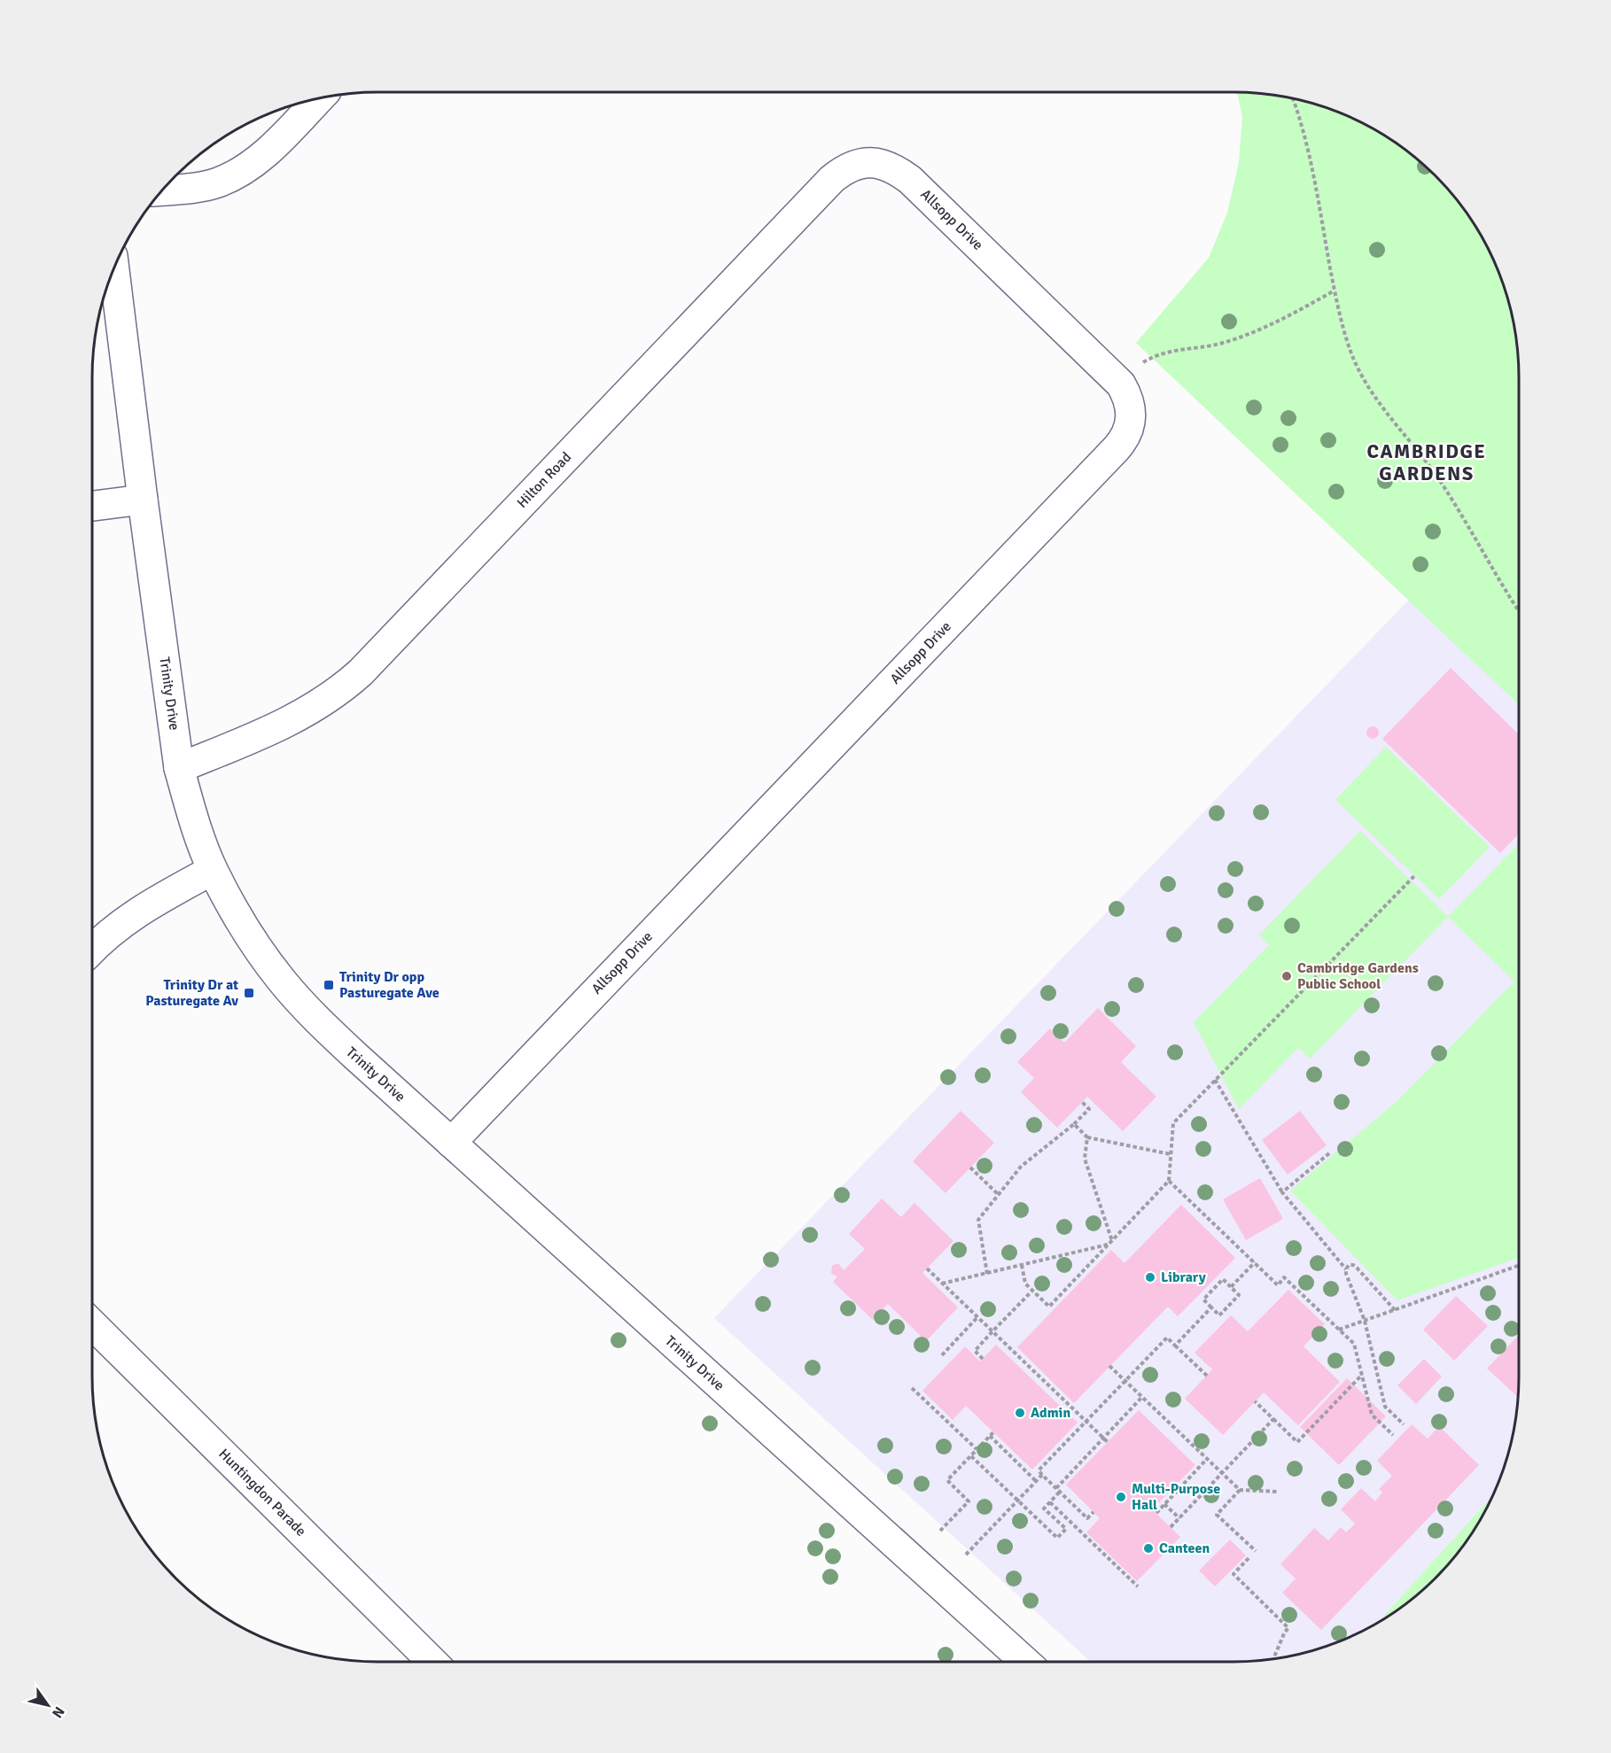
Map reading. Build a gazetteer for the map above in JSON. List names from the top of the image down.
{
  "streets": {
    "street": [
      "Allsopp Drive",
      "Hilton Road",
      "Trinity Drive",
      "Huntingdon Parade"
    ]
  },
  "crossings": [
    ["Allsopp Drive", "Hilton Road"],
    ["Allsopp Drive", "Trinity Drive"],
    ["Hilton Road", "Trinity Drive"]
  ],
  "districts": ["CAMBRIDGE GARDENS"],
  "places": {
    "other": [
      "Cambridge Gardens Public School",
      "Library",
      "Admin",
      "Multi-Purpose Hall",
      "Canteen"
    ],
    "transit": ["Trinity Dr opp Pasturegate Ave", "Trinity Dr at Pasturegate Av"]
  },
  "north": "bottom right"
}
